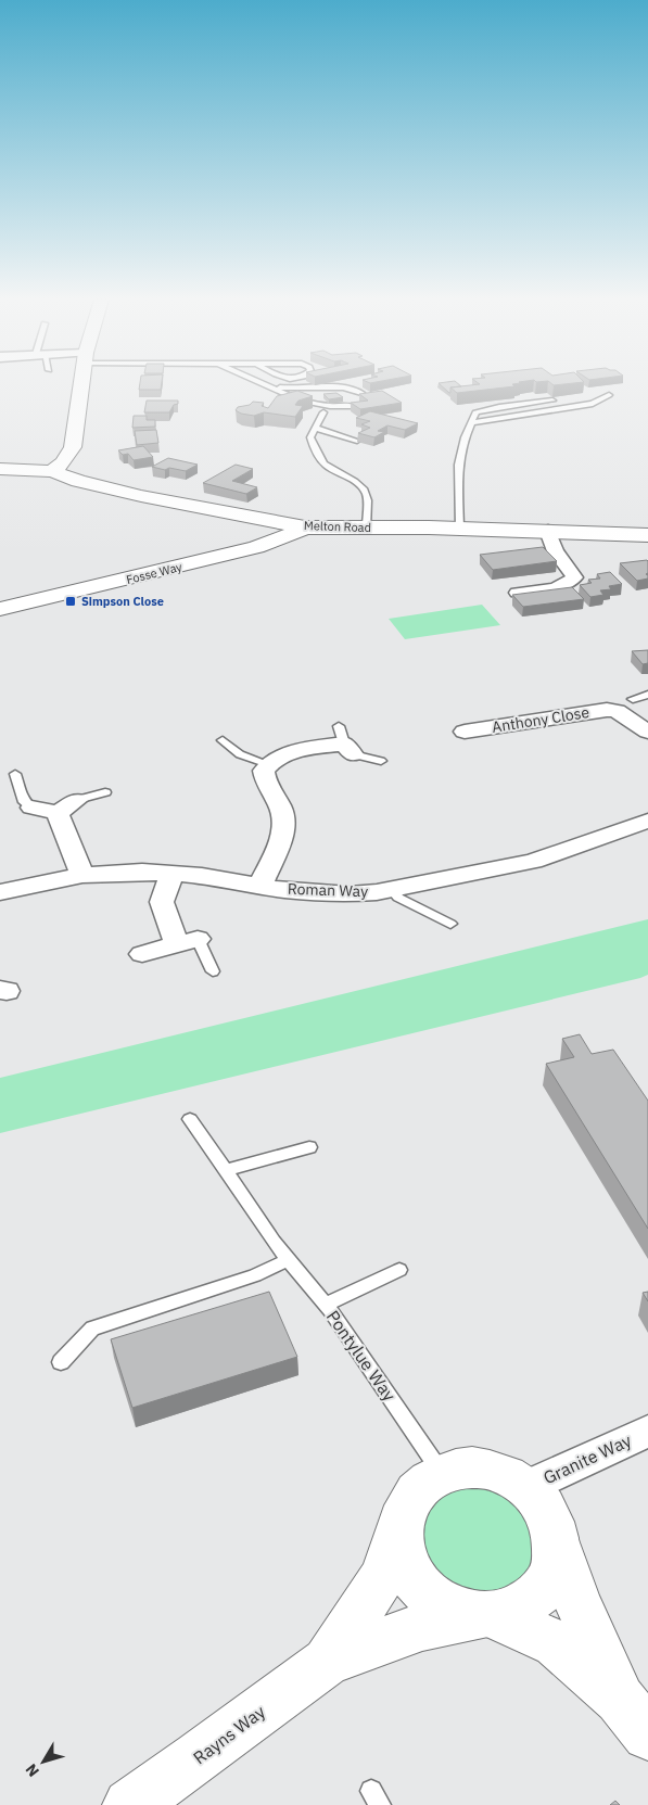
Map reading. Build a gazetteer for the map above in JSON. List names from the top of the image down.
{
  "streets": {
    "main road": ["Melton Road", "Fosse Way", "Rayns Way"],
    "street": ["Anthony Close", "Roman Way", "Granite Way"],
    "lane": ["Pontylue Way"]
  },
  "crossings": [
    ["Melton Road", "Fosse Way"],
    ["Pontylue Way", "Granite Way"],
    ["Pontylue Way", "Rayns Way"],
    ["Granite Way", "Rayns Way"]
  ],
  "places": {
    "transit": ["Simpson Close"]
  },
  "north": "bottom left"
}
